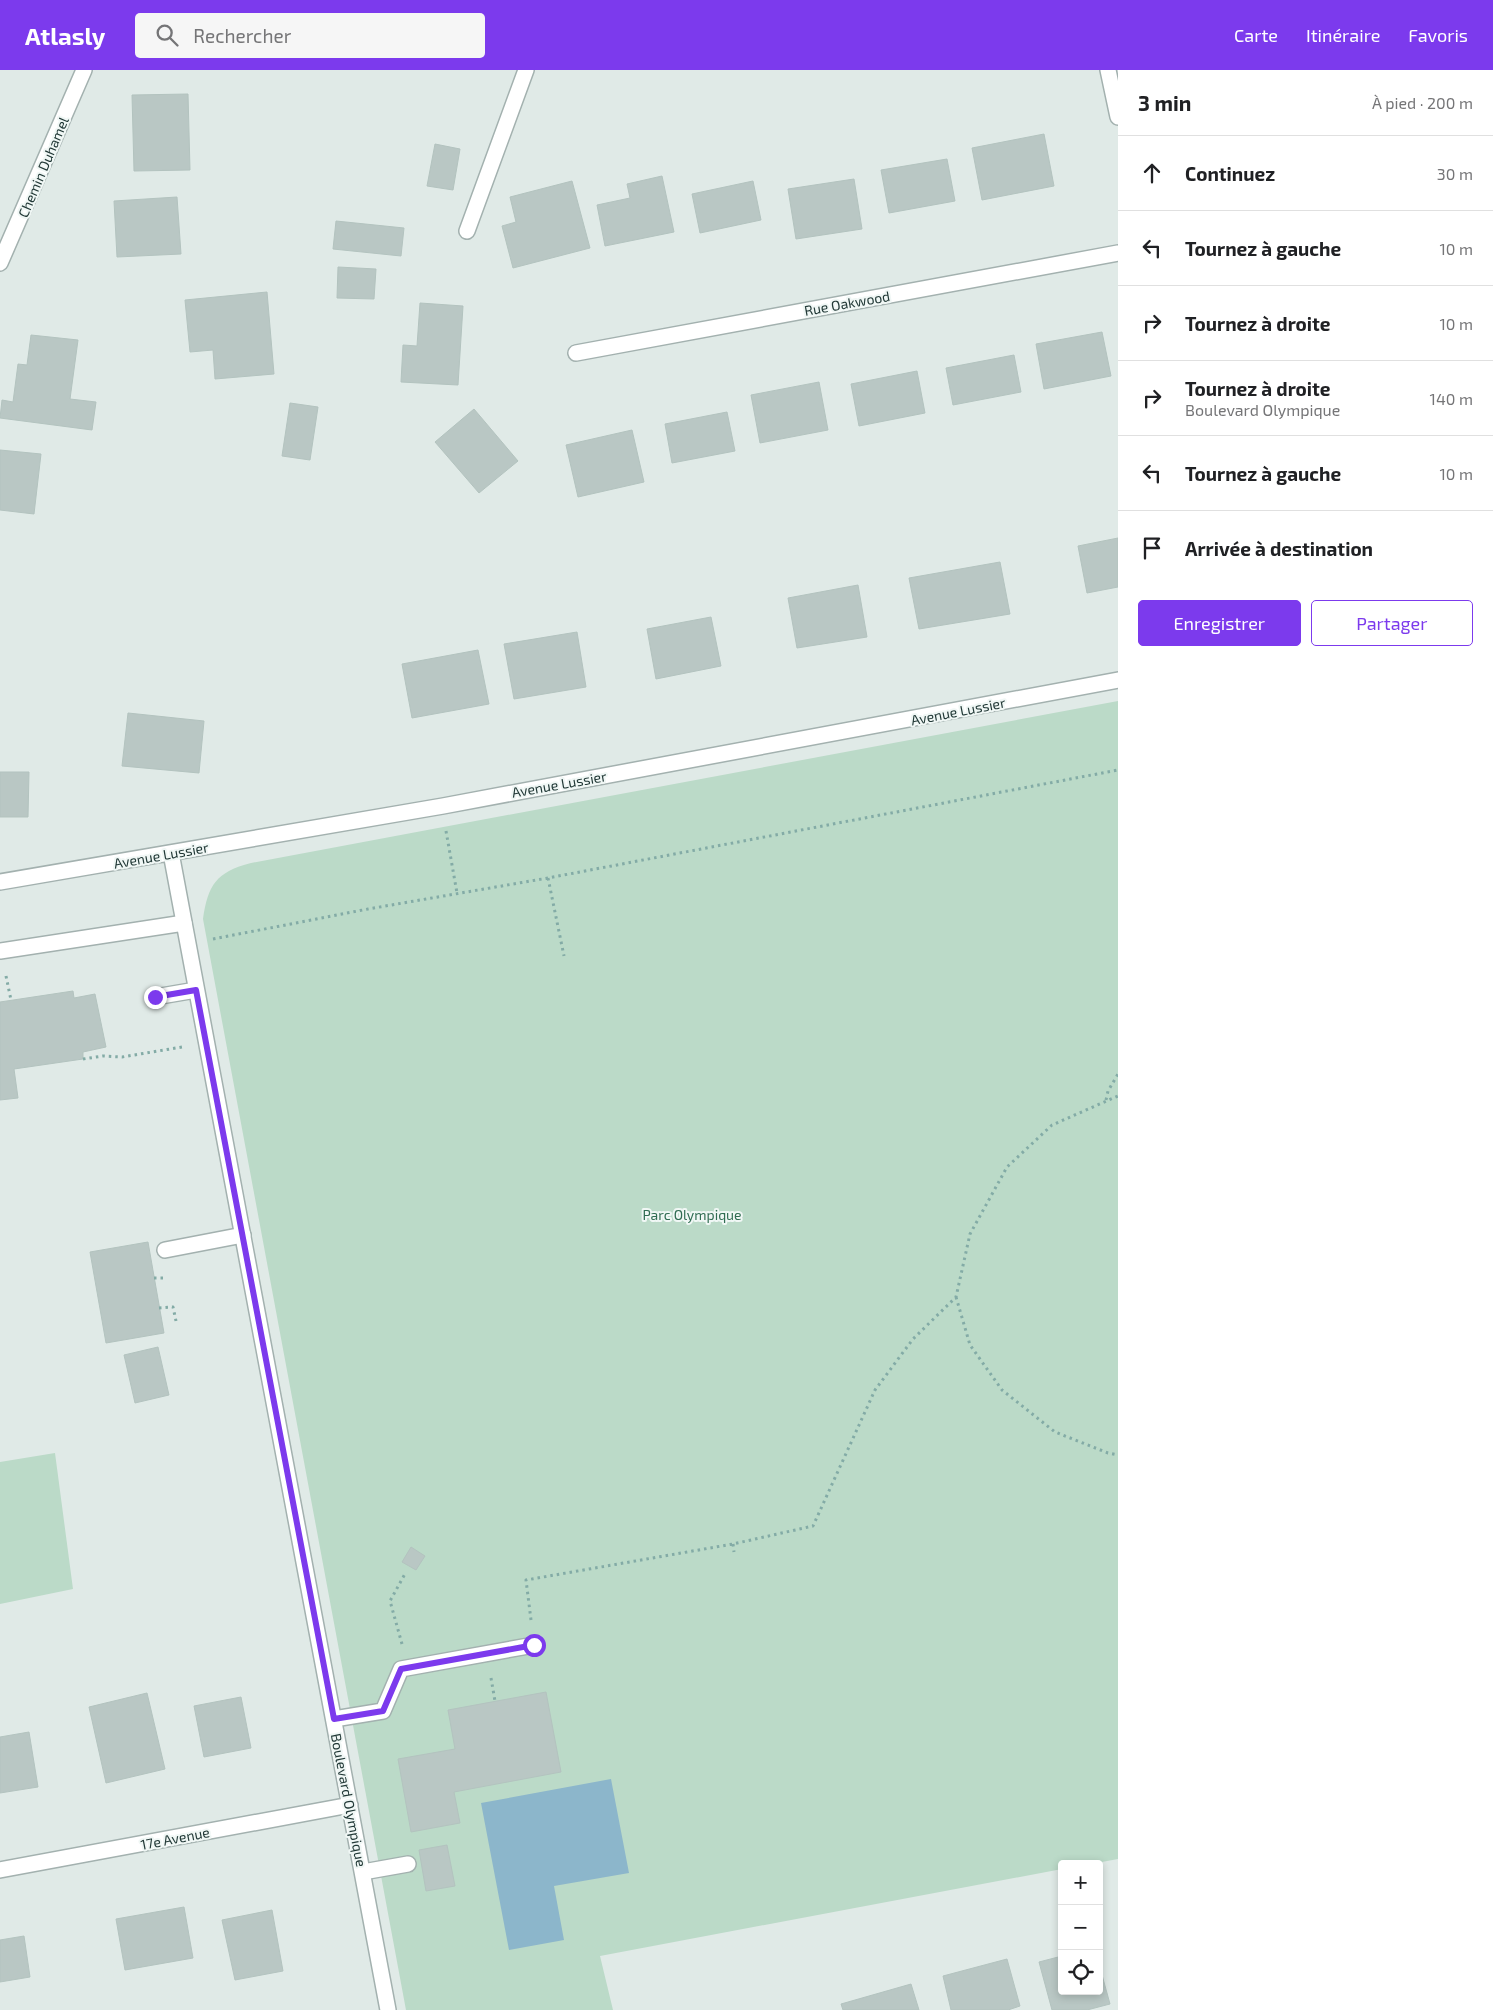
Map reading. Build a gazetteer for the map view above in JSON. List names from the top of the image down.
{
  "streets": {
    "street": [
      "Chemin Duhamel",
      "Rue Oakwood",
      "Avenue Lussier",
      "Boulevard Olympique",
      "17e Avenue"
    ]
  },
  "crossings": [
    ["Avenue Lussier", "Boulevard Olympique"],
    ["Boulevard Olympique", "17e Avenue"]
  ],
  "parks": ["Parc Olympique"],
  "page": {
    "header": "Atlasly",
    "search": "Rechercher",
    "nav": ["Carte", "Itinéraire", "Favoris"],
    "heading": ["3 min", "À pied · 200 m"],
    "list": [
      ["Continuez", "30 m"],
      ["Tournez à gauche", "10 m"],
      ["Tournez à droite", "10 m"],
      ["Tournez à droite", "Boulevard Olympique", "140 m"],
      ["Tournez à gauche", "10 m"],
      "Arrivée à destination"
    ],
    "buttons": ["Enregistrer", "Partager"],
    "map_buttons": ["+", "−"]
  }
}
